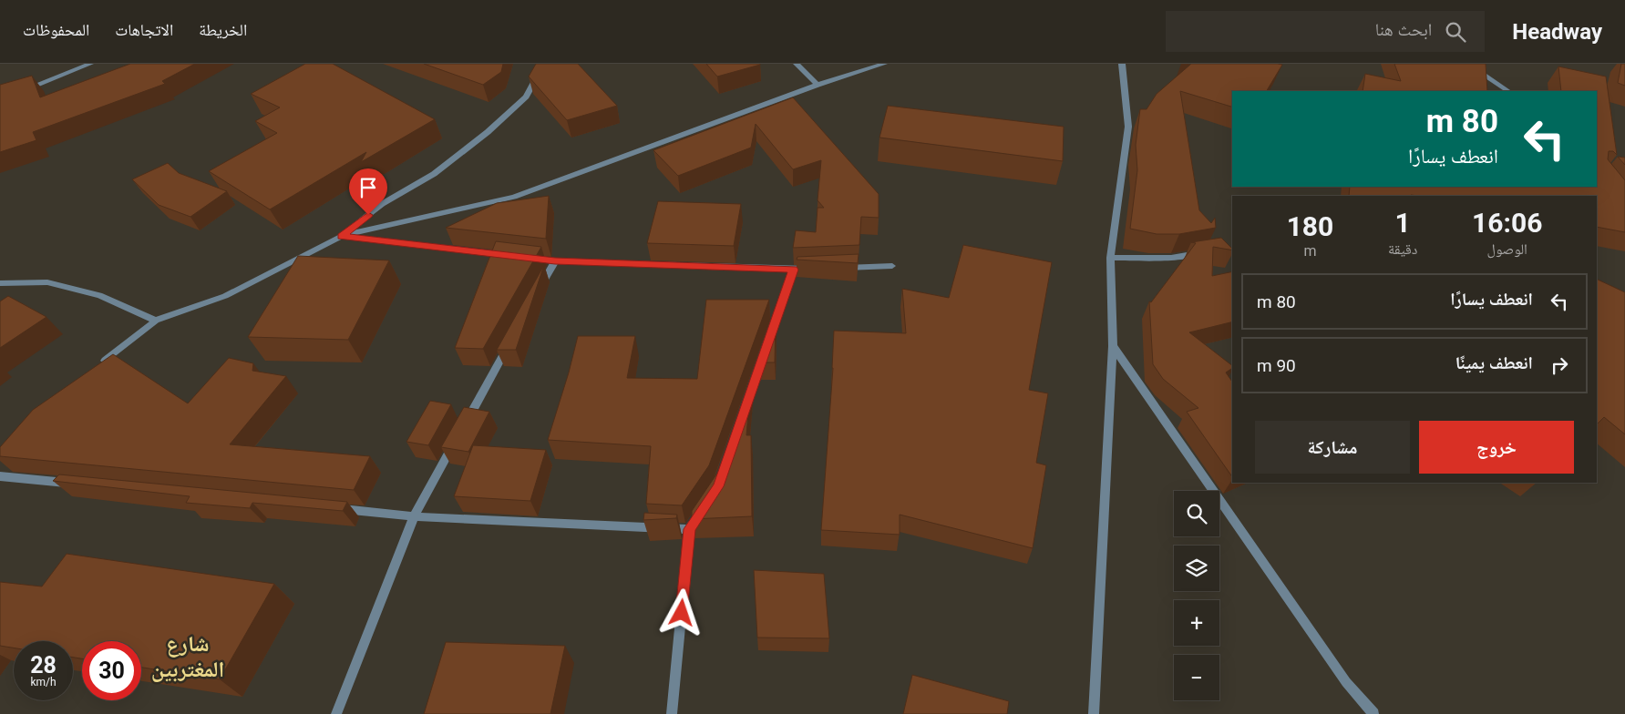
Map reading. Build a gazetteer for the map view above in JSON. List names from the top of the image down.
{
  "districts": ["شارع المغتربين"],
  "page": {
    "header": "Headway",
    "search": "ابحث هنا",
    "nav": ["الخريطة", "الاتجاهات", "المحفوظات"],
    "turn": ["80 m", "انعطف يسارًا"],
    "eta": [
      "16:06",
      "الوصول",
      "1",
      "دقيقة",
      "180",
      "m"
    ],
    "list": [
      {
        "name": "انعطف يسارًا",
        "value": "80 m"
      },
      {
        "name": "انعطف يمينًا",
        "value": "90 m"
      }
    ],
    "buttons": ["خروج", "مشاركة"],
    "map_buttons": ["+", "−"],
    "speed": "28 km/h",
    "limit": "30"
  }
}
